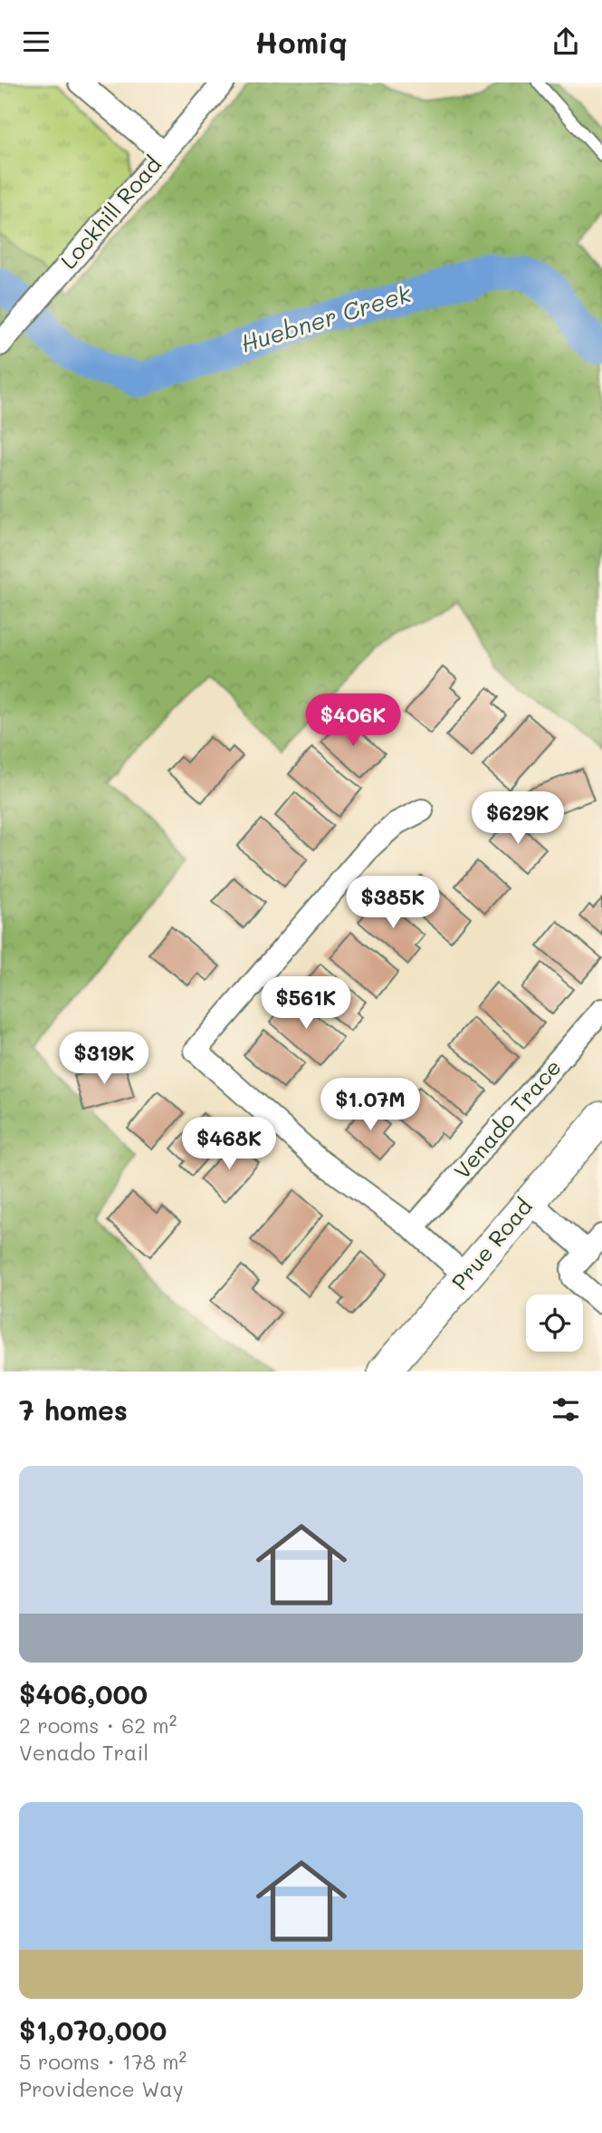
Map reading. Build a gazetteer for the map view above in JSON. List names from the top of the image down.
{
  "streets": {
    "main road": ["Prue Road"],
    "street": ["Lockhill Road", "Venado Trace"]
  },
  "water": ["Huebner Creek"],
  "page": {
    "header": "Homiq",
    "price": [
      "$406K",
      "$629K",
      "$385K",
      "$561K",
      "$319K",
      "$1.07M",
      "$468K"
    ],
    "heading": "7 homes",
    "list": [
      {
        "name": "$406,000",
        "note": "2 rooms · 62 m² · Venado Trail"
      },
      {
        "name": "$1,070,000",
        "note": "5 rooms · 178 m² · Providence Way"
      }
    ]
  }
}
